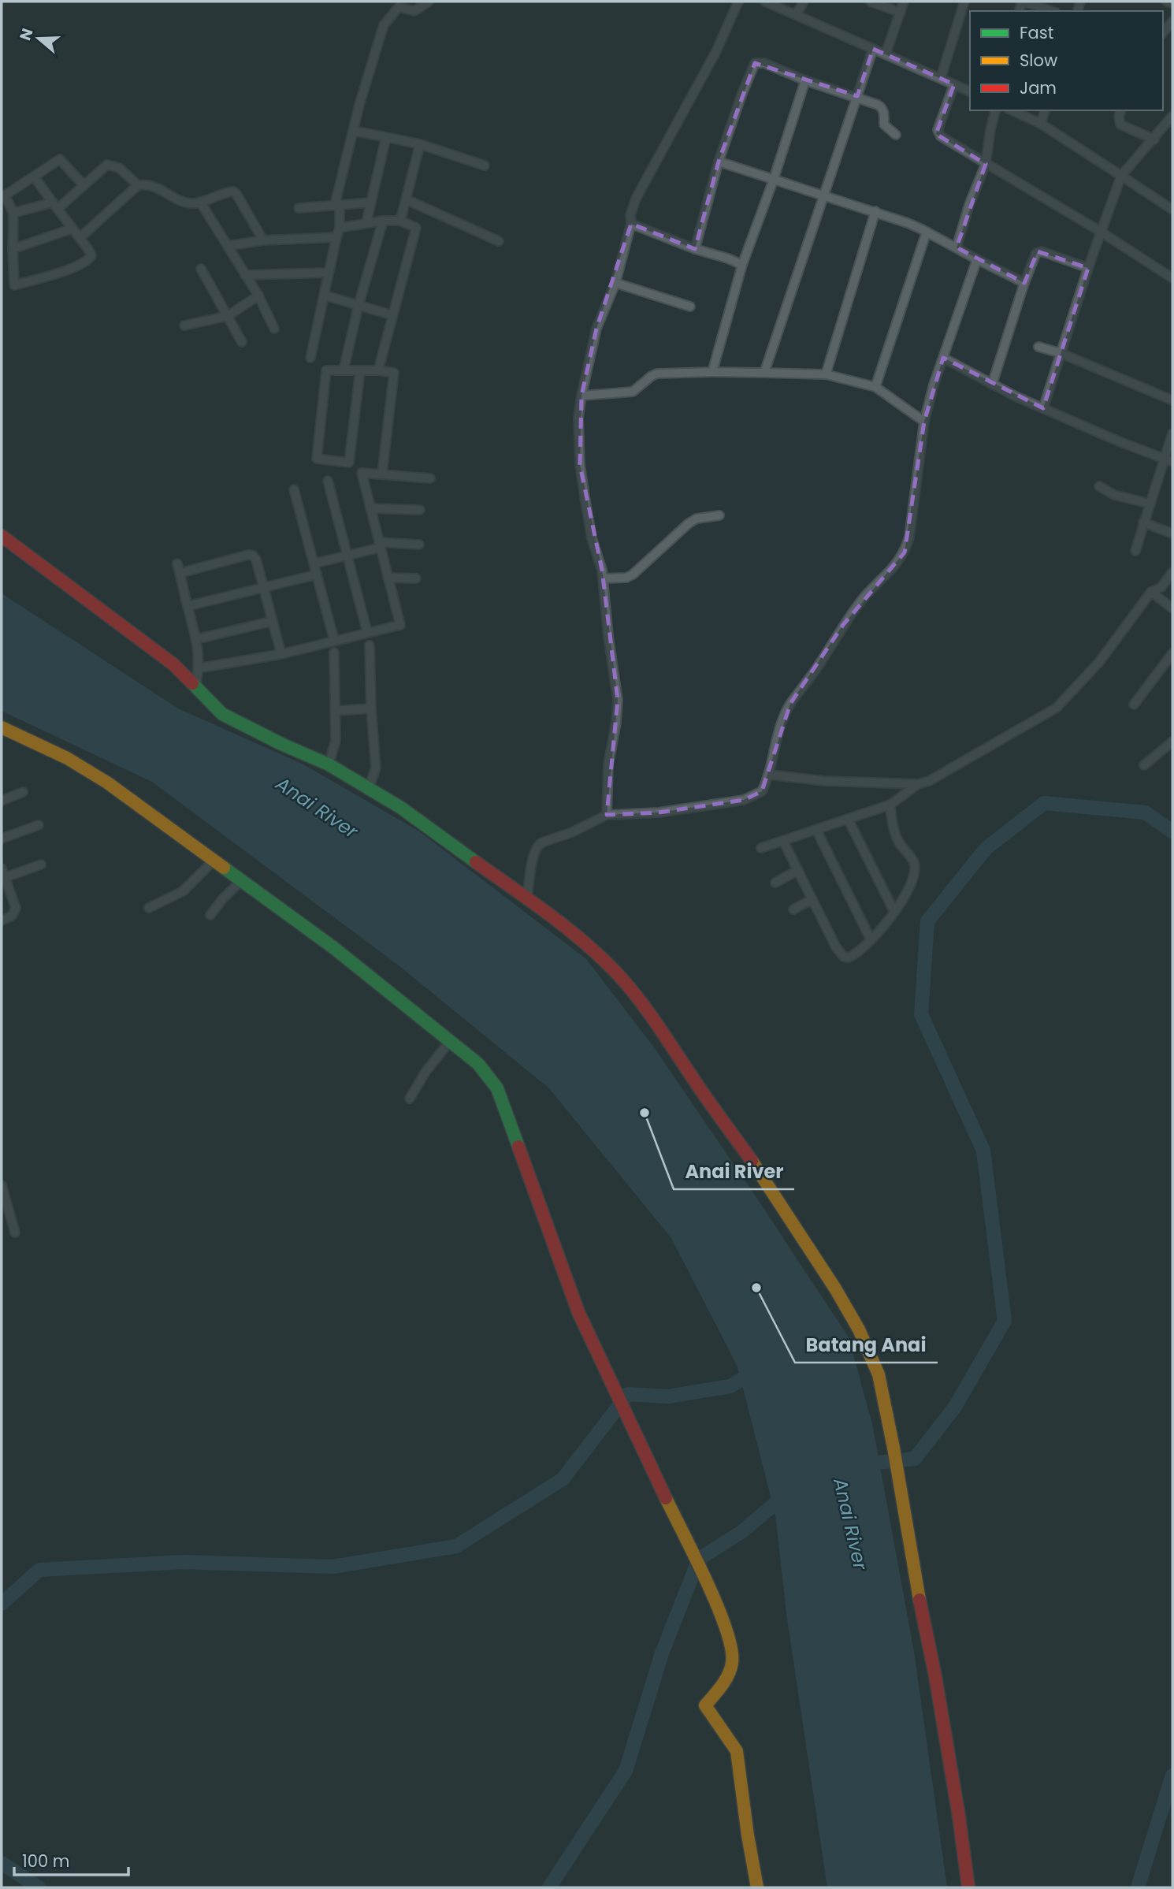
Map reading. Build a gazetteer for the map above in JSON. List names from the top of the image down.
{
  "water": ["Anai River"],
  "places": ["Anai River", "Batang Anai"],
  "legend": ["Fast", "Slow", "Jam"],
  "scale_bar": "100 m",
  "north": "left"
}
